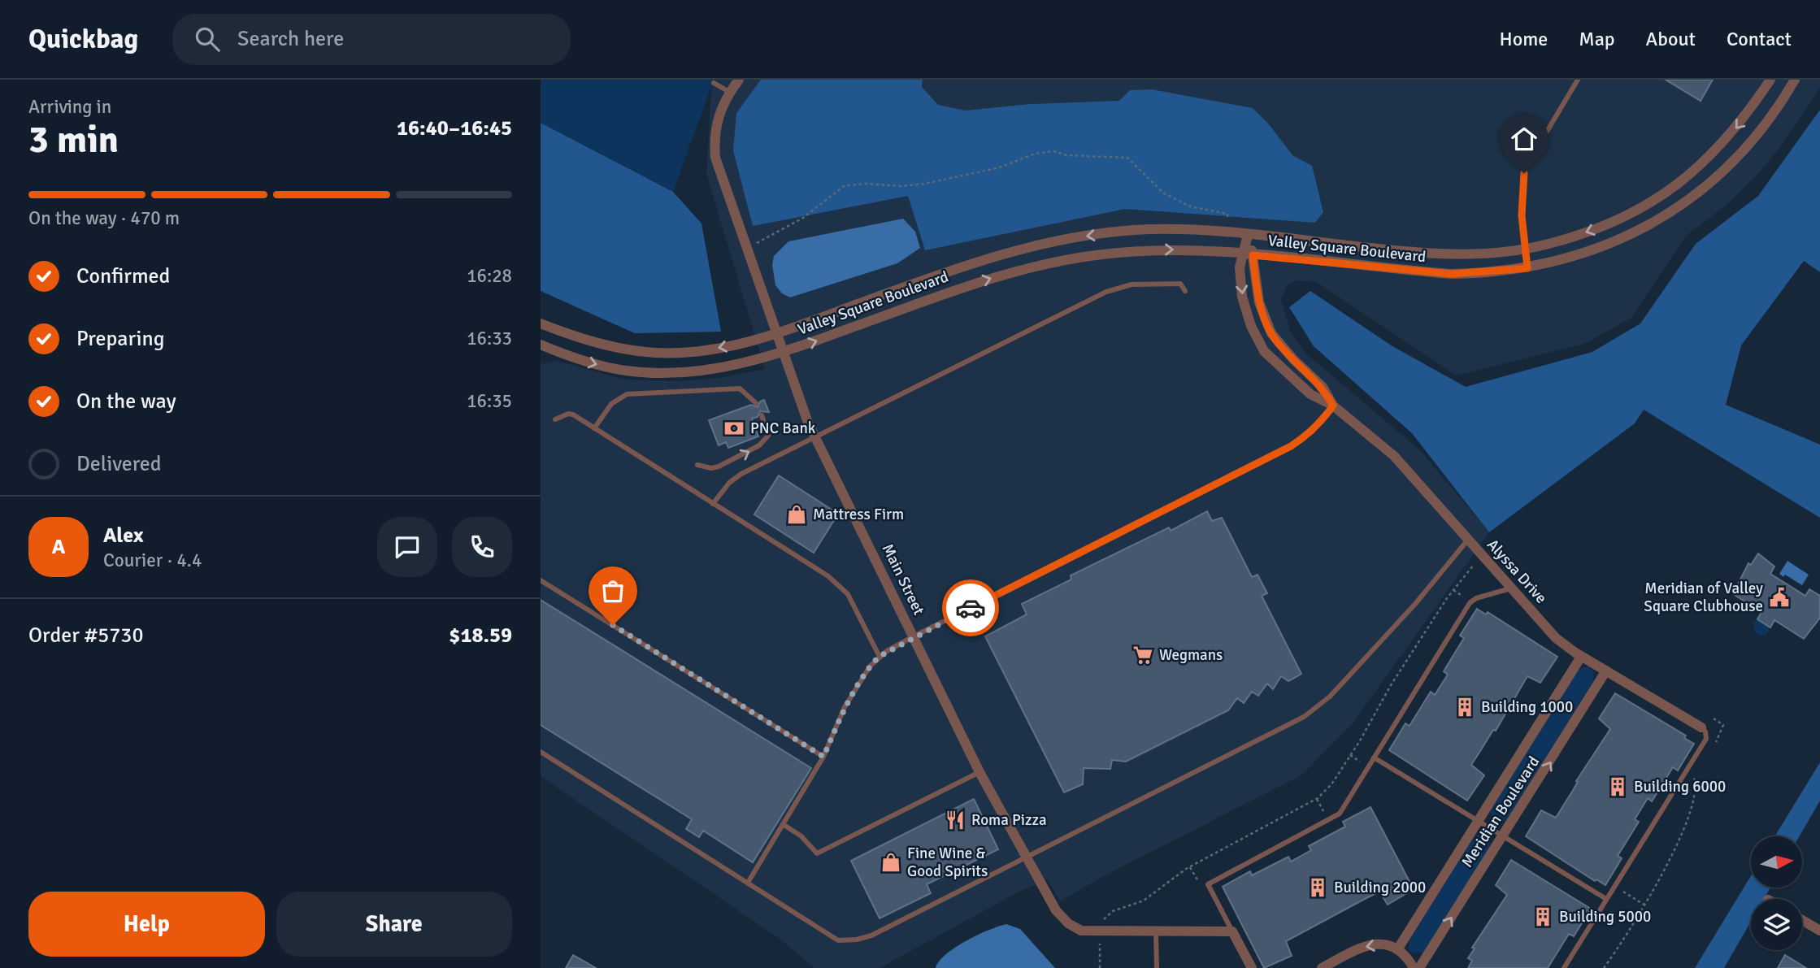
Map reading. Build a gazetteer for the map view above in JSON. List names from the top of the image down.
{
  "streets": {
    "street": [
      "Valley Square Boulevard",
      "Alyssa Drive",
      "Main Street",
      "Meridian Boulevard"
    ]
  },
  "crossings": [
    ["Valley Square Boulevard", "Alyssa Drive"],
    ["Valley Square Boulevard", "Main Street"],
    ["Alyssa Drive", "Meridian Boulevard"]
  ],
  "places": {
    "bank": ["PNC Bank"],
    "shop": ["Mattress Firm", "Fine Wine & Good Spirits"],
    "public building": ["Meridian of Valley Square Clubhouse"],
    "supermarket": ["Wegmans"],
    "building": [
      "Building 1000",
      "Building 6000",
      "Building 2000",
      "Building 5000"
    ],
    "restaurant": ["Roma Pizza"]
  },
  "north": "right",
  "page": {
    "header": "Quickbag",
    "search": "Search here",
    "nav": [
      "Home",
      "Map",
      "About",
      "Contact"
    ],
    "heading": ["3 min", "Arriving in", "16:40–16:45"],
    "panel": [
      "Alex",
      "Courier · 4.4",
      "Order #5730",
      "$18.59"
    ],
    "bar": "On the way · 470 m",
    "list": [
      ["Confirmed", "16:28"],
      ["Preparing", "16:33"],
      ["On the way", "16:35"],
      "Delivered"
    ],
    "round": "A",
    "buttons": ["Help", "Share"]
  }
}
